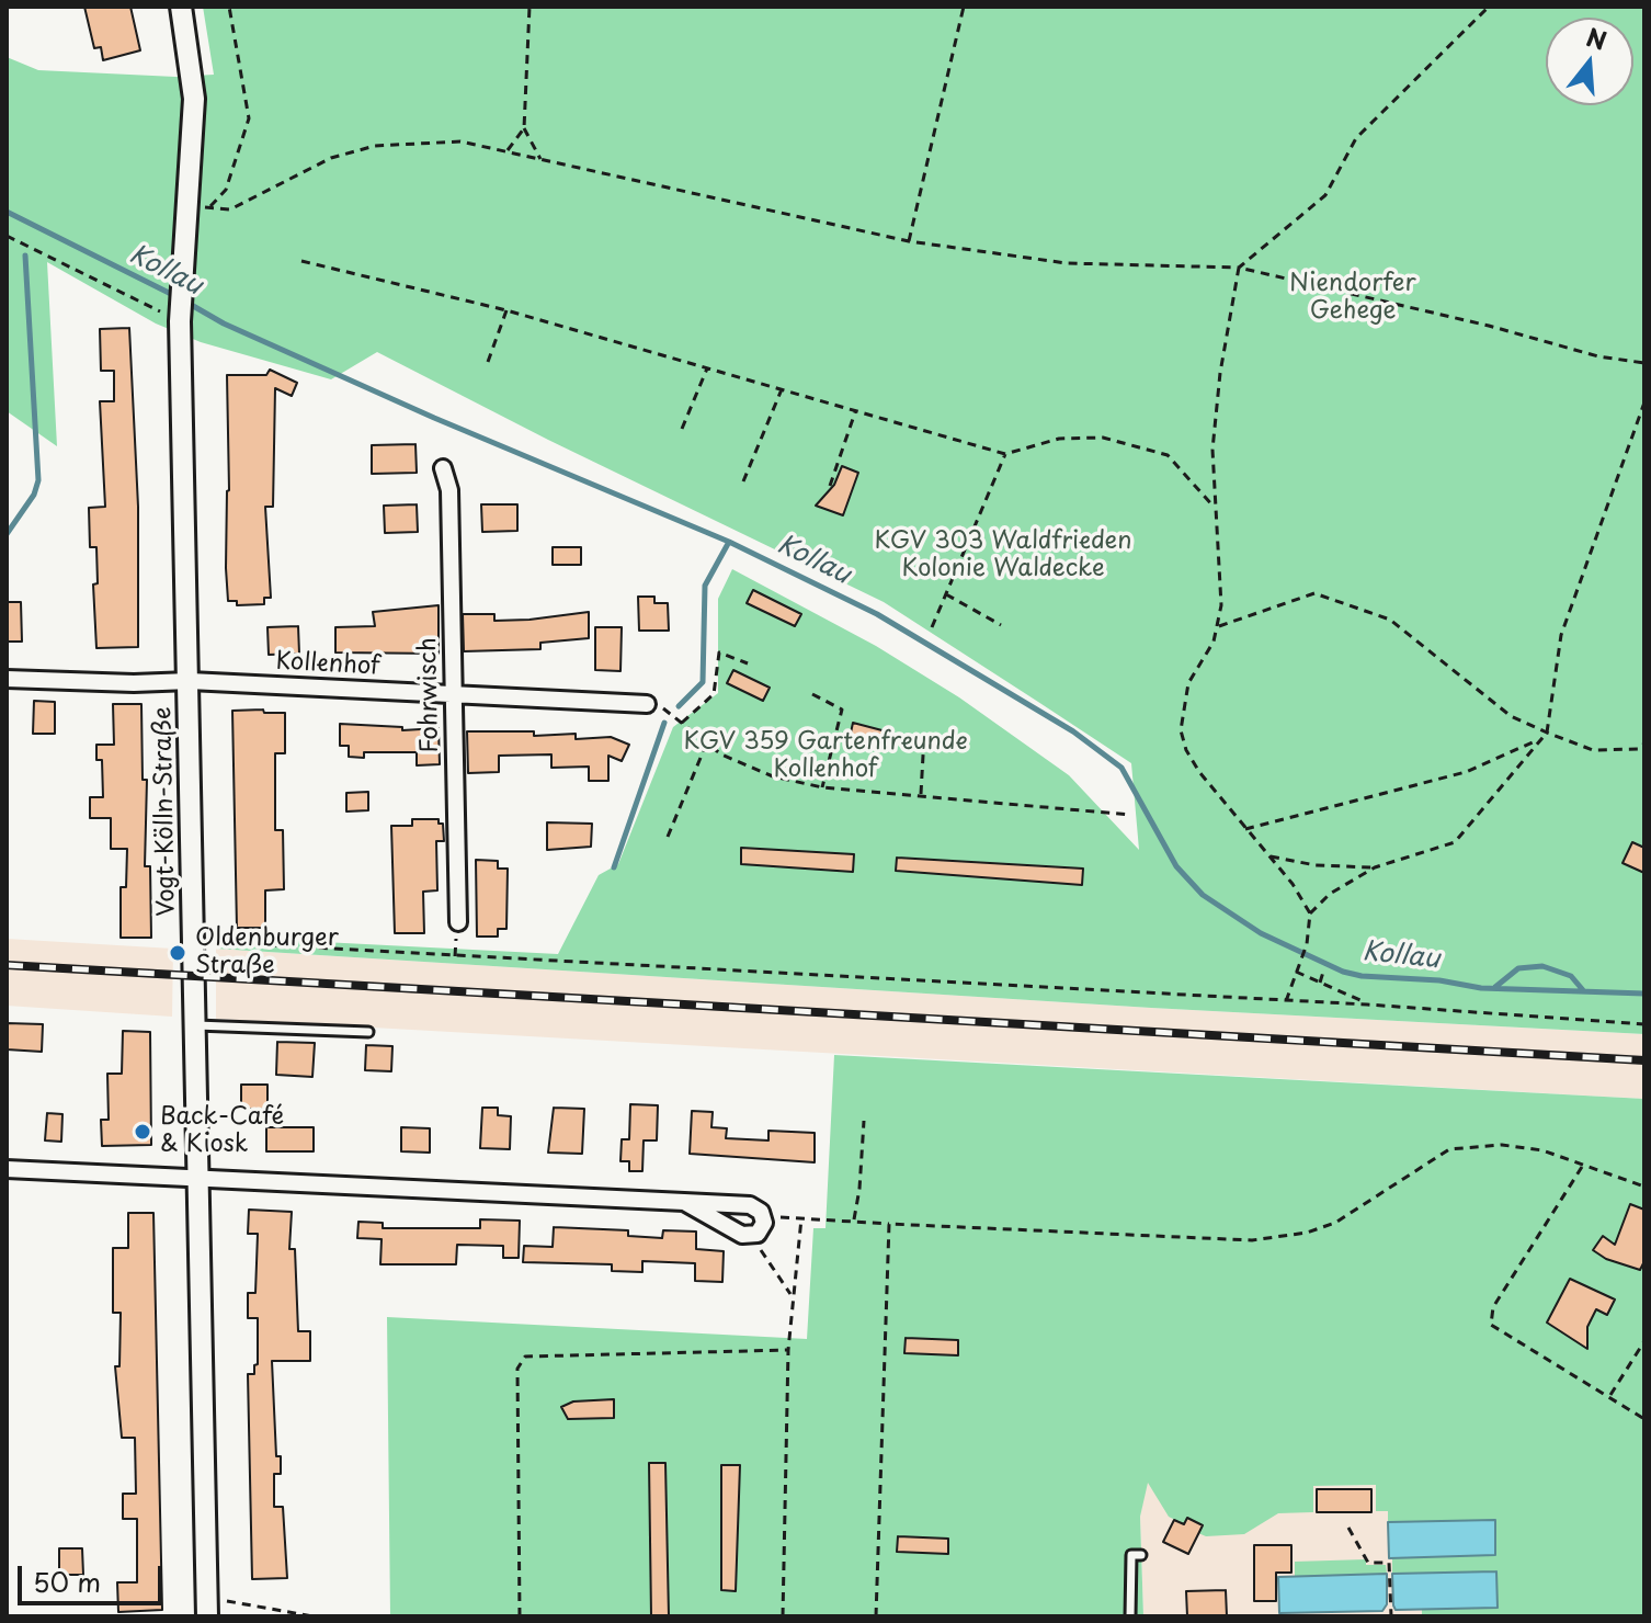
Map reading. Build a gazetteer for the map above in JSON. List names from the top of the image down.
{
  "streets": {
    "street": ["Kollenhof", "Fohrwisch", "Vogt-Kölln-Straße"]
  },
  "crossings": [
    ["Kollenhof", "Fohrwisch"],
    ["Kollenhof", "Vogt-Kölln-Straße"]
  ],
  "water": ["Kollau"],
  "parks": ["Niendorfer Gehege", "KGV 303 Waldfrieden Kolonie Waldecke", "KGV 359 Gartenfreunde Kollenhof"],
  "places": ["Oldenburger Straße", "Back-Café & Kiosk"],
  "scale_bar": "50 m",
  "north": "top"
}
